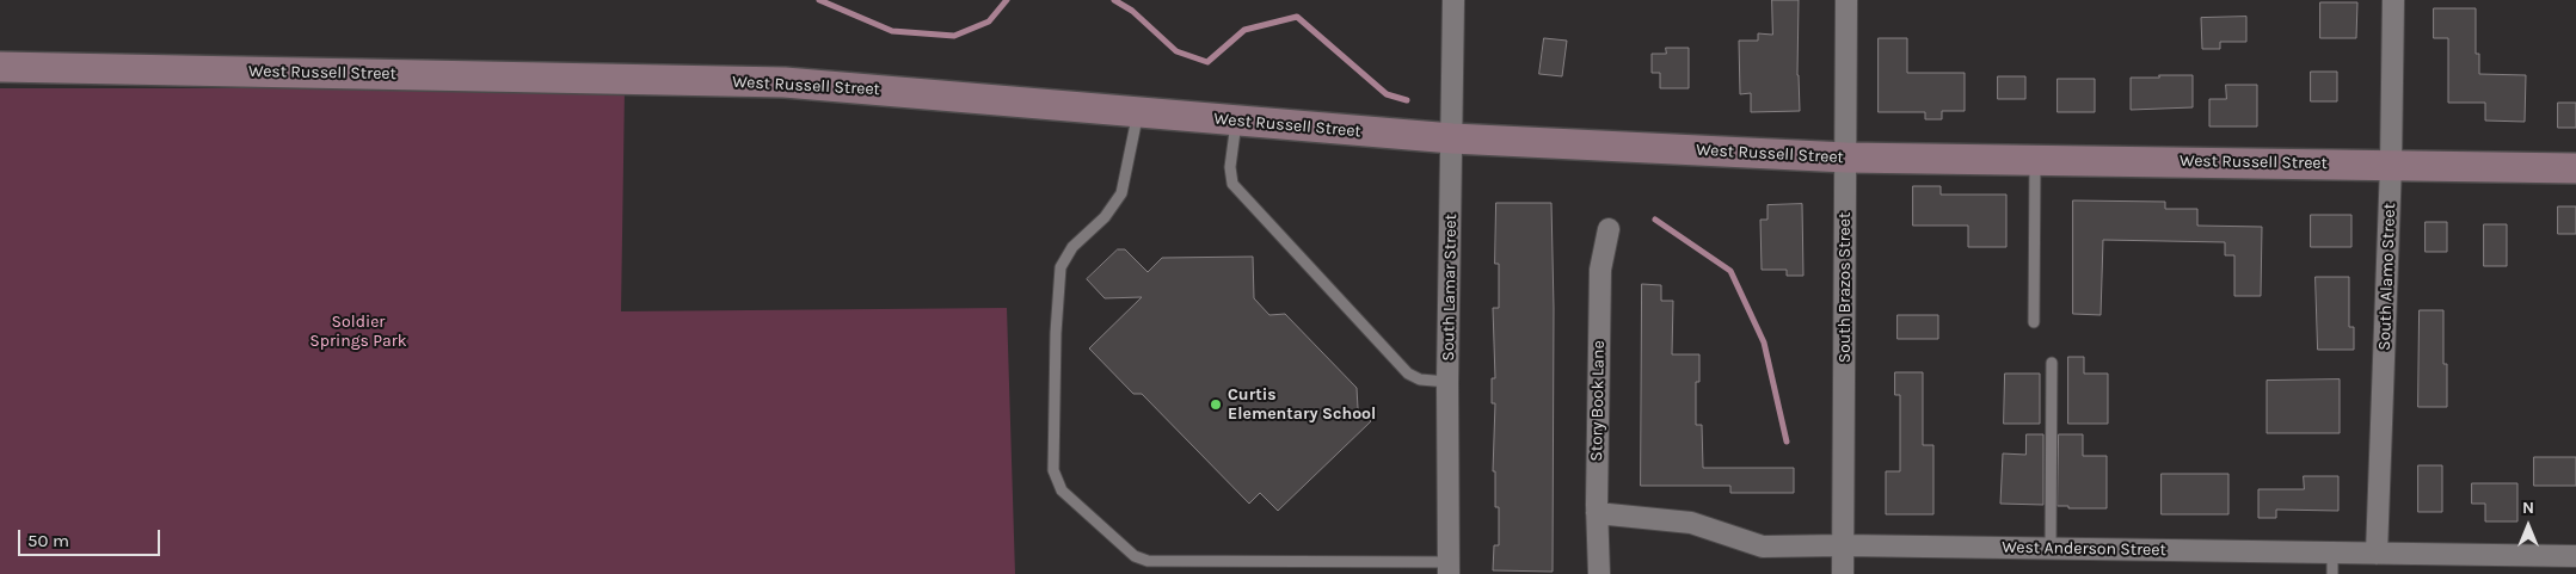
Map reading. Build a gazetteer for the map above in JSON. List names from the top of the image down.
{
  "streets": {
    "street": [
      "West Russell Street",
      "South Alamo Street",
      "South Lamar Street",
      "South Brazos Street",
      "Story Book Lane",
      "West Anderson Street"
    ]
  },
  "crossings": [
    ["West Russell Street", "South Alamo Street"],
    ["West Russell Street", "South Lamar Street"],
    ["West Russell Street", "South Brazos Street"],
    ["South Alamo Street", "West Anderson Street"],
    ["South Brazos Street", "West Anderson Street"],
    ["Story Book Lane", "West Anderson Street"]
  ],
  "parks": ["Soldier Springs Park"],
  "places": ["Curtis Elementary School"],
  "scale_bar": "50 m",
  "north": "top"
}
